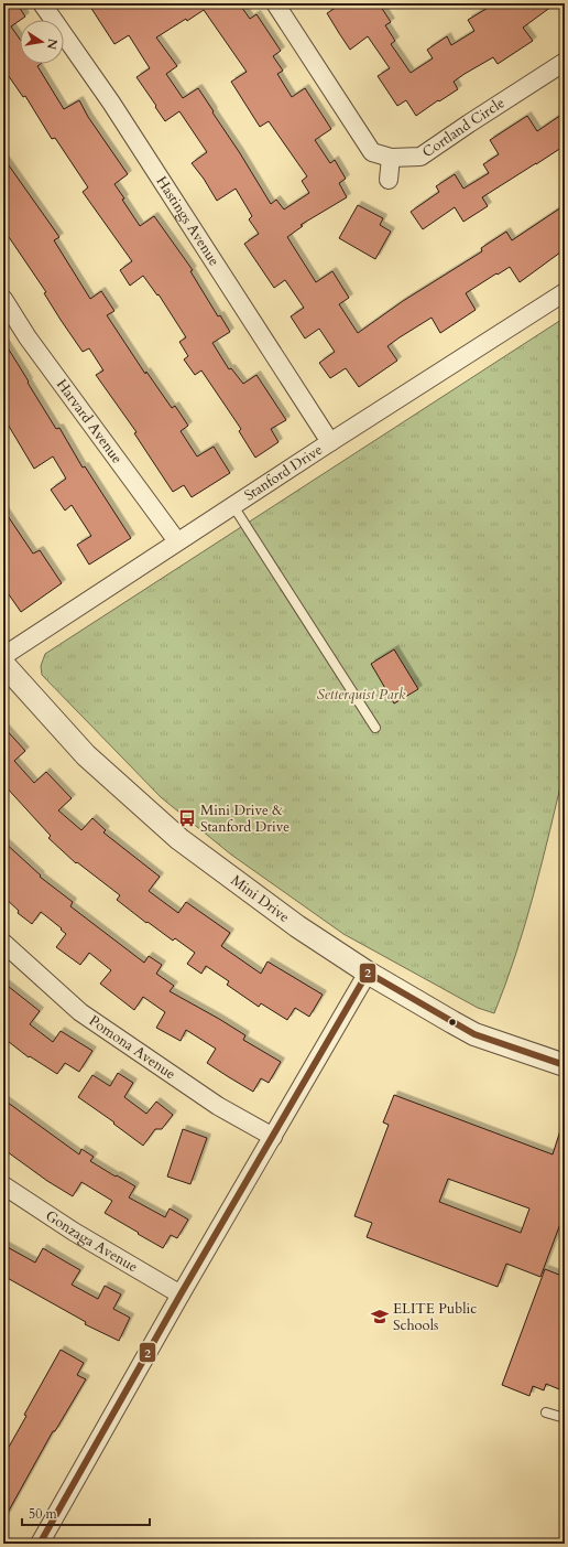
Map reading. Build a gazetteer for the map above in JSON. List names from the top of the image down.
{
  "streets": {
    "street": [
      "Cortland Circle",
      "Hastings Avenue",
      "Harvard Avenue",
      "Stanford Drive",
      "Mini Drive",
      "Pomona Avenue",
      "Gonzaga Avenue"
    ]
  },
  "crossings": [
    ["Hastings Avenue", "Stanford Drive"],
    ["Harvard Avenue", "Stanford Drive"]
  ],
  "parks": ["Setterquist Park"],
  "places": {
    "bus stop": ["Mini Drive & Stanford Drive"],
    "school or university": ["ELITE Public Schools"]
  },
  "lines": ["transit line 2"],
  "scale_bar": "50 m",
  "north": "right"
}
